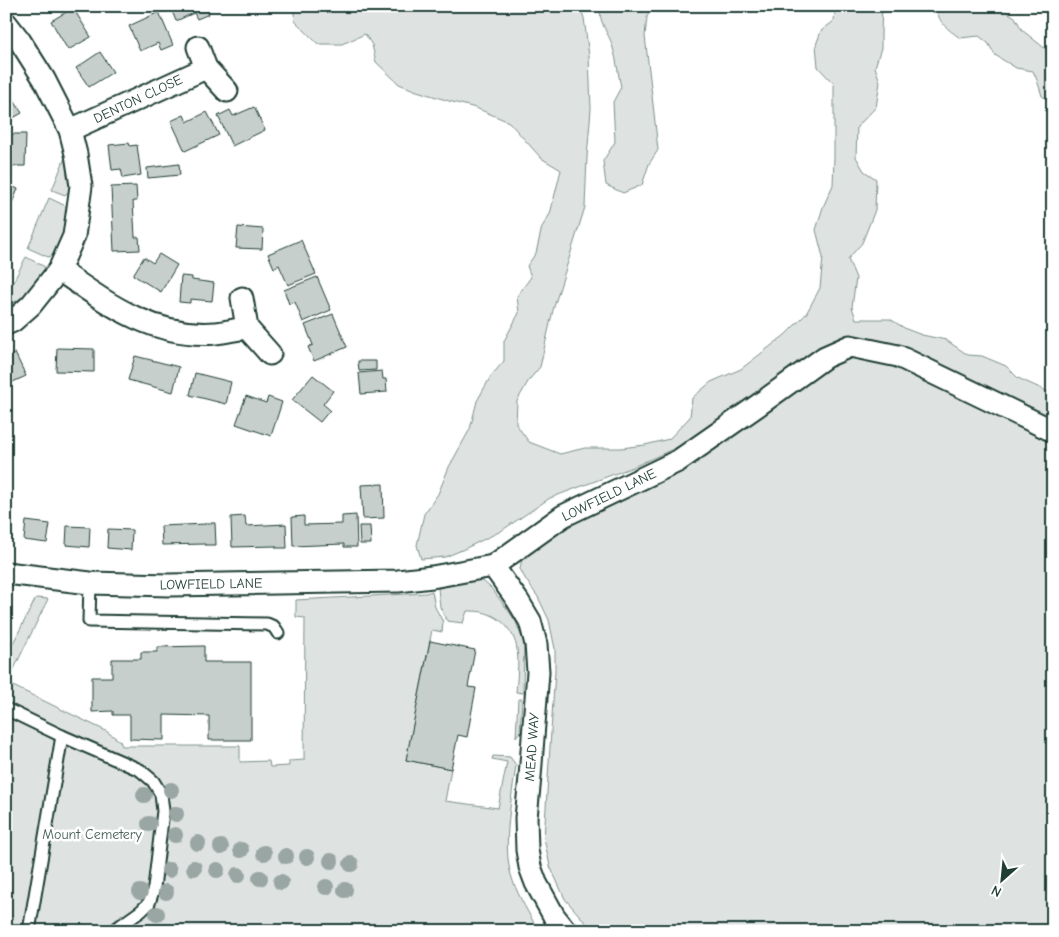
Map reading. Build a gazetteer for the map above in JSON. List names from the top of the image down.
{
  "streets": {
    "street": ["DENTON CLOSE", "LOWFIELD LANE", "MEAD WAY"]
  },
  "crossings": [
    ["LOWFIELD LANE", "MEAD WAY"]
  ],
  "parks": ["Mount Cemetery"],
  "north": "bottom left"
}
